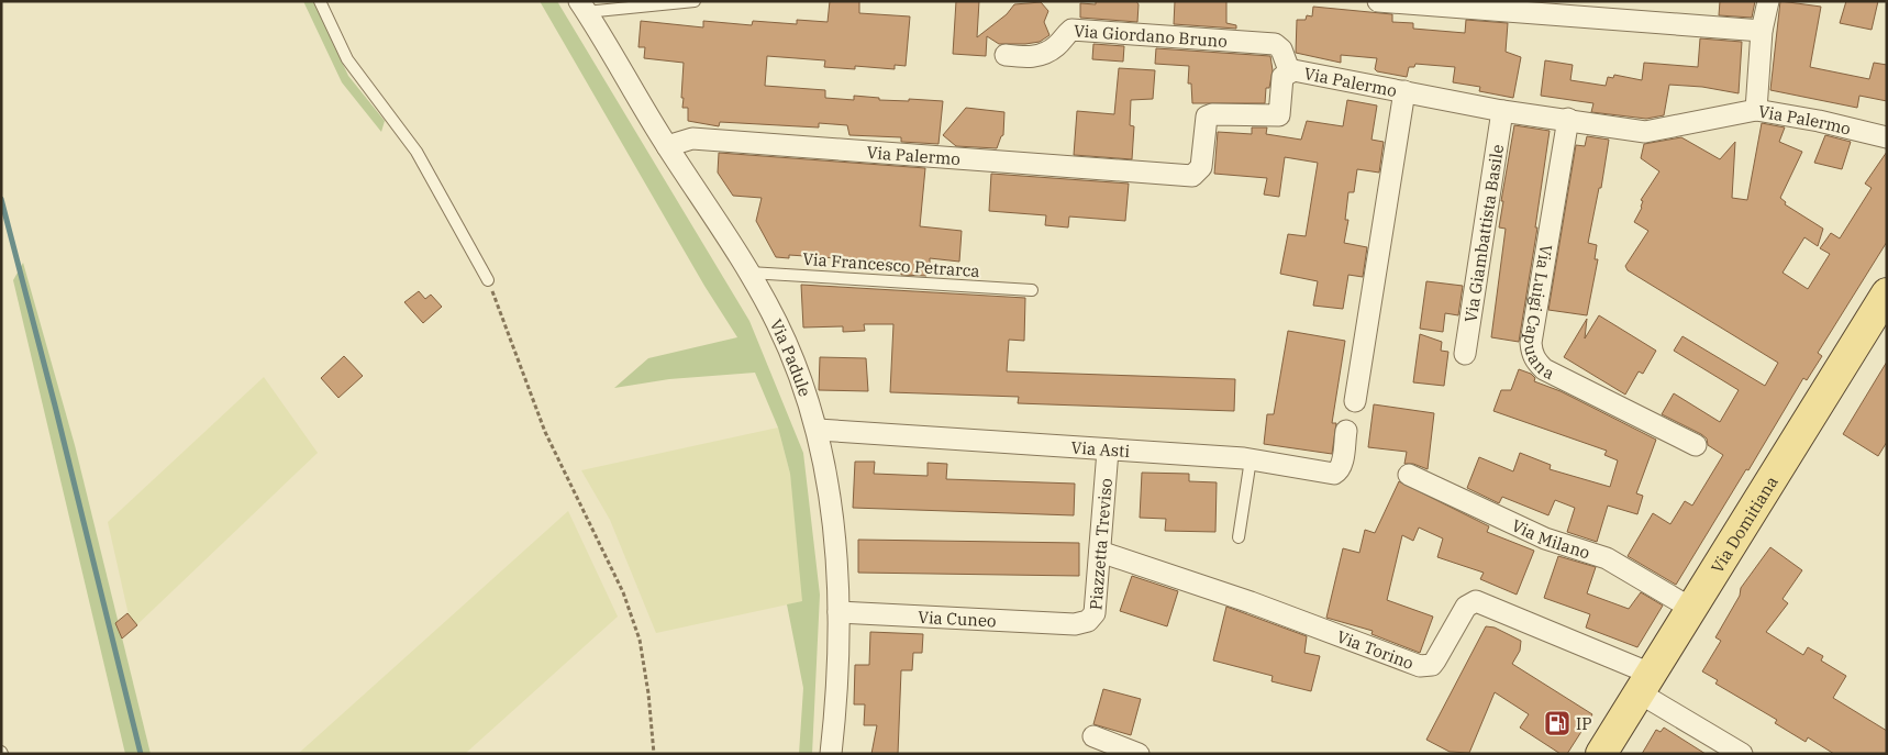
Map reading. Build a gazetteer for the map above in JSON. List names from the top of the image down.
{
  "streets": {
    "main road": ["Via Domitiana"],
    "street": [
      "Via Giordano Bruno",
      "Via Palermo",
      "Via Giambattista Basile",
      "Via Luigi Capuana",
      "Via Padule",
      "Via Asti",
      "Via Milano",
      "Piazzetta Treviso",
      "Via Cuneo",
      "Via Torino"
    ],
    "lane": ["Via Francesco Petrarca"]
  },
  "crossings": [
    ["Via Giordano Bruno", "Via Palermo"],
    ["Via Palermo", "Via Giambattista Basile"],
    ["Via Palermo", "Via Luigi Capuana"],
    ["Via Palermo", "Via Padule"],
    ["Via Francesco Petrarca", "Via Padule"],
    ["Via Padule", "Via Asti"],
    ["Via Padule", "Via Cuneo"],
    ["Via Asti", "Piazzetta Treviso"],
    ["Via Domitiana", "Via Milano"],
    ["Via Domitiana", "Via Torino"],
    ["Piazzetta Treviso", "Via Cuneo"],
    ["Piazzetta Treviso", "Via Torino"]
  ],
  "places": {
    "fuel station": ["IP"]
  }
}
